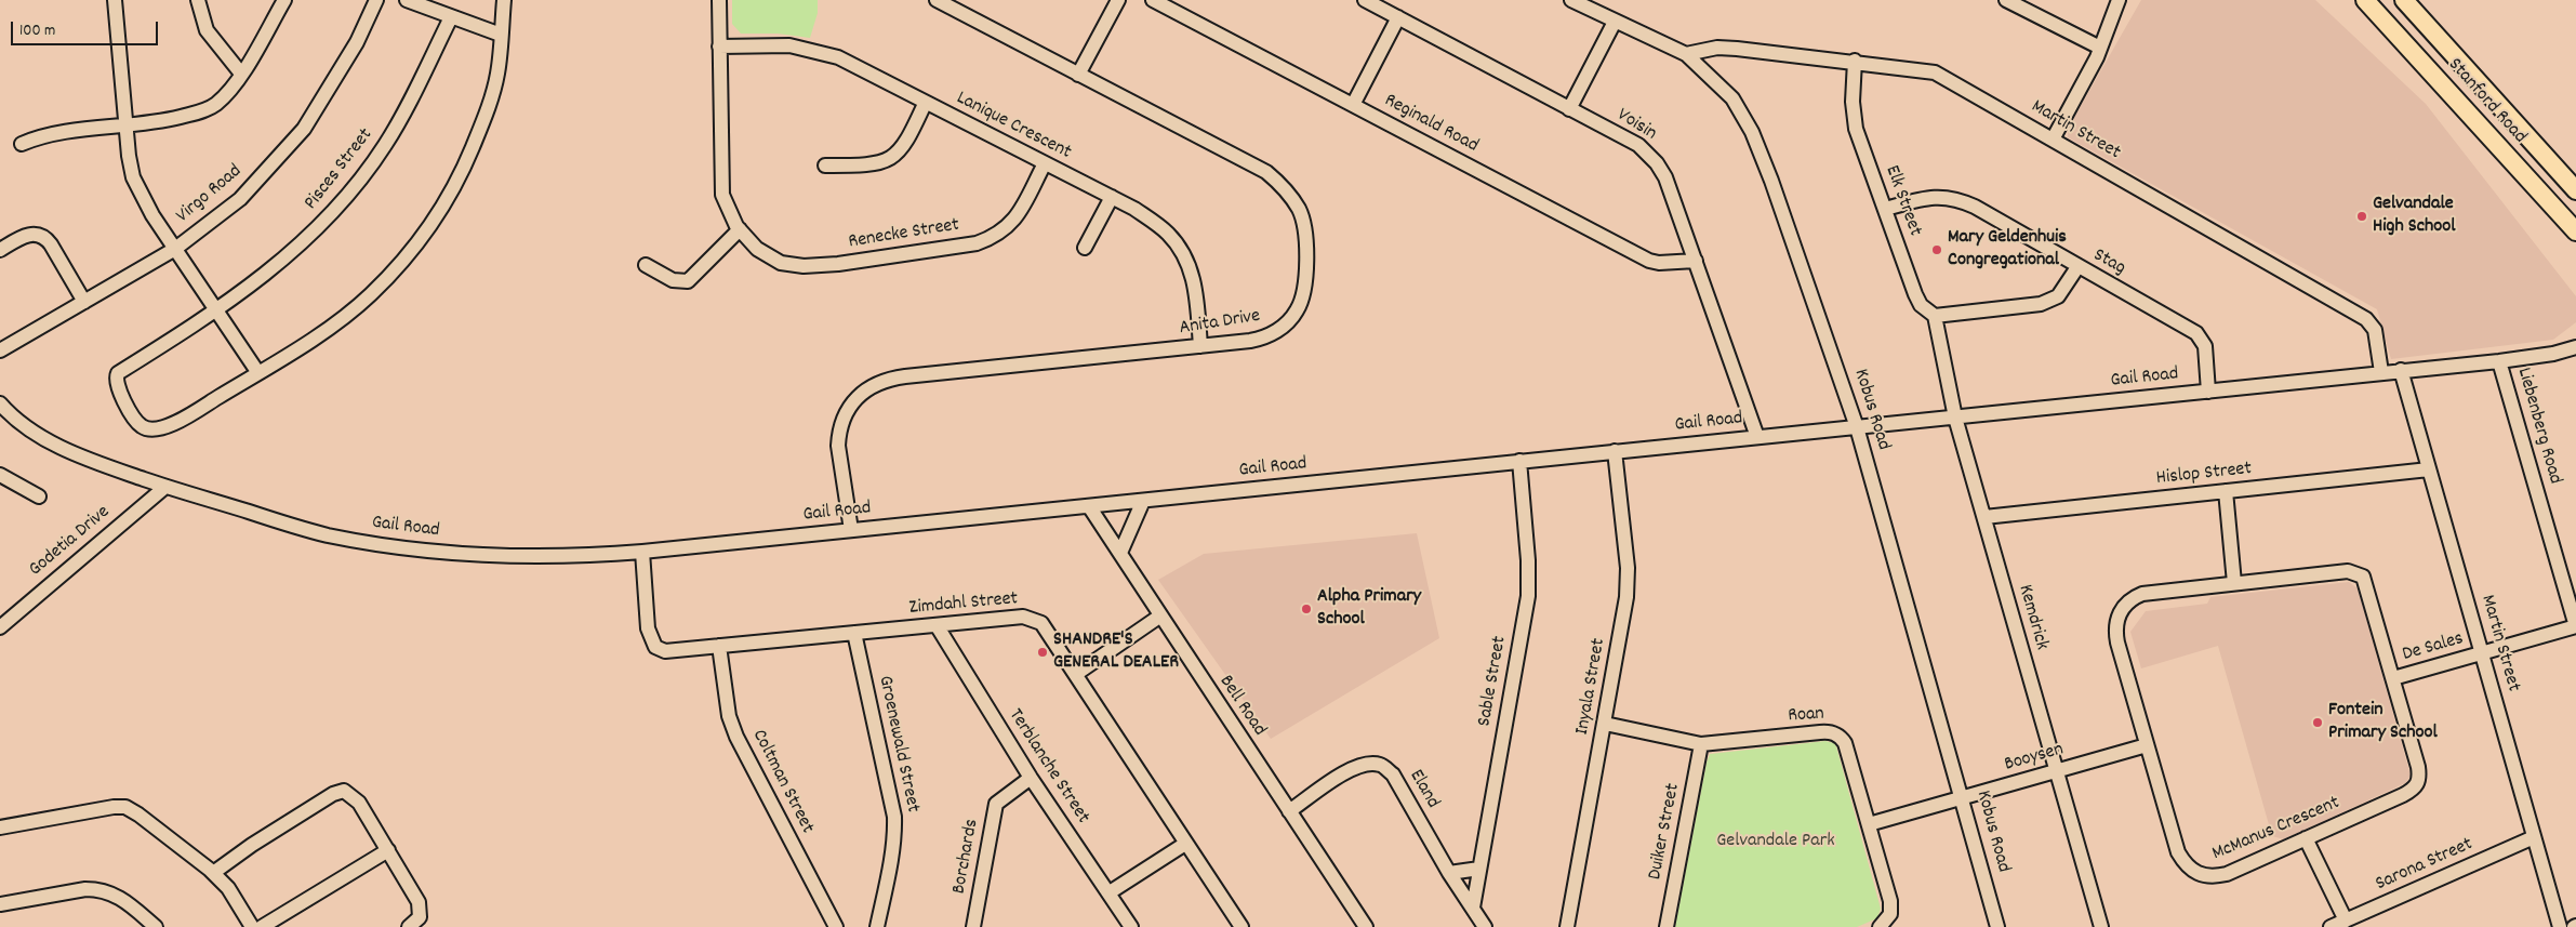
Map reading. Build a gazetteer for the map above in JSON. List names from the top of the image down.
{
  "streets": {
    "main road": ["Stanford Road"],
    "street": [
      "Reginald Road",
      "Voisin",
      "Lanique Crescent",
      "Martin Street",
      "Pisces Street",
      "Virgo Road",
      "Elk Street",
      "Renecke Street",
      "Stag",
      "Anita Drive",
      "Gail Road",
      "Kobus Road",
      "Liebenberg Road",
      "Hislop Street",
      "Godetia Drive",
      "Zimdahl Street",
      "Kemdrick",
      "De Sales",
      "Sable Street",
      "Inyala Street",
      "Bell Road",
      "Roan",
      "Groenewald Street",
      "Booysen",
      "Terblanche Street",
      "Coltman Street",
      "Eland",
      "McManus Crescent",
      "Duiker Street",
      "Borchards",
      "Sarona Street"
    ]
  },
  "crossings": [
    ["Reginald Road", "Voisin"],
    ["Voisin", "Gail Road"],
    ["Lanique Crescent", "Renecke Street"],
    ["Lanique Crescent", "Anita Drive"],
    ["Martin Street", "Elk Street"],
    ["Martin Street", "Gail Road"],
    ["Martin Street", "Kobus Road"],
    ["Martin Street", "Hislop Street"],
    ["Martin Street", "De Sales"],
    ["Martin Street", "Sarona Street"],
    ["Elk Street", "Stag"],
    ["Elk Street", "Kemdrick"],
    ["Stag", "Gail Road"],
    ["Anita Drive", "Gail Road"],
    ["Gail Road", "Kobus Road"],
    ["Gail Road", "Liebenberg Road"],
    ["Gail Road", "Godetia Drive"],
    ["Gail Road", "Zimdahl Street"],
    ["Gail Road", "Kemdrick"],
    ["Gail Road", "Sable Street"],
    ["Gail Road", "Inyala Street"],
    ["Gail Road", "Bell Road"],
    ["Kobus Road", "Booysen"],
    ["Liebenberg Road", "De Sales"],
    ["Hislop Street", "Kemdrick"],
    ["Zimdahl Street", "Groenewald Street"],
    ["Zimdahl Street", "Terblanche Street"],
    ["Zimdahl Street", "Coltman Street"],
    ["Kemdrick", "Booysen"],
    ["De Sales", "McManus Crescent"],
    ["Sable Street", "Eland"],
    ["Inyala Street", "Roan"],
    ["Bell Road", "Eland"],
    ["Roan", "Booysen"],
    ["Roan", "Duiker Street"],
    ["Booysen", "McManus Crescent"],
    ["Terblanche Street", "Borchards"]
  ],
  "parks": ["Gelvandale Park"],
  "places": [
    "Gelvandale High School",
    "Mary Geldenhuis Congregational",
    "Alpha Primary School",
    "SHANDRE'S GENERAL DEALER",
    "Fontein Primary School"
  ],
  "scale_bar": "100 m"
}
